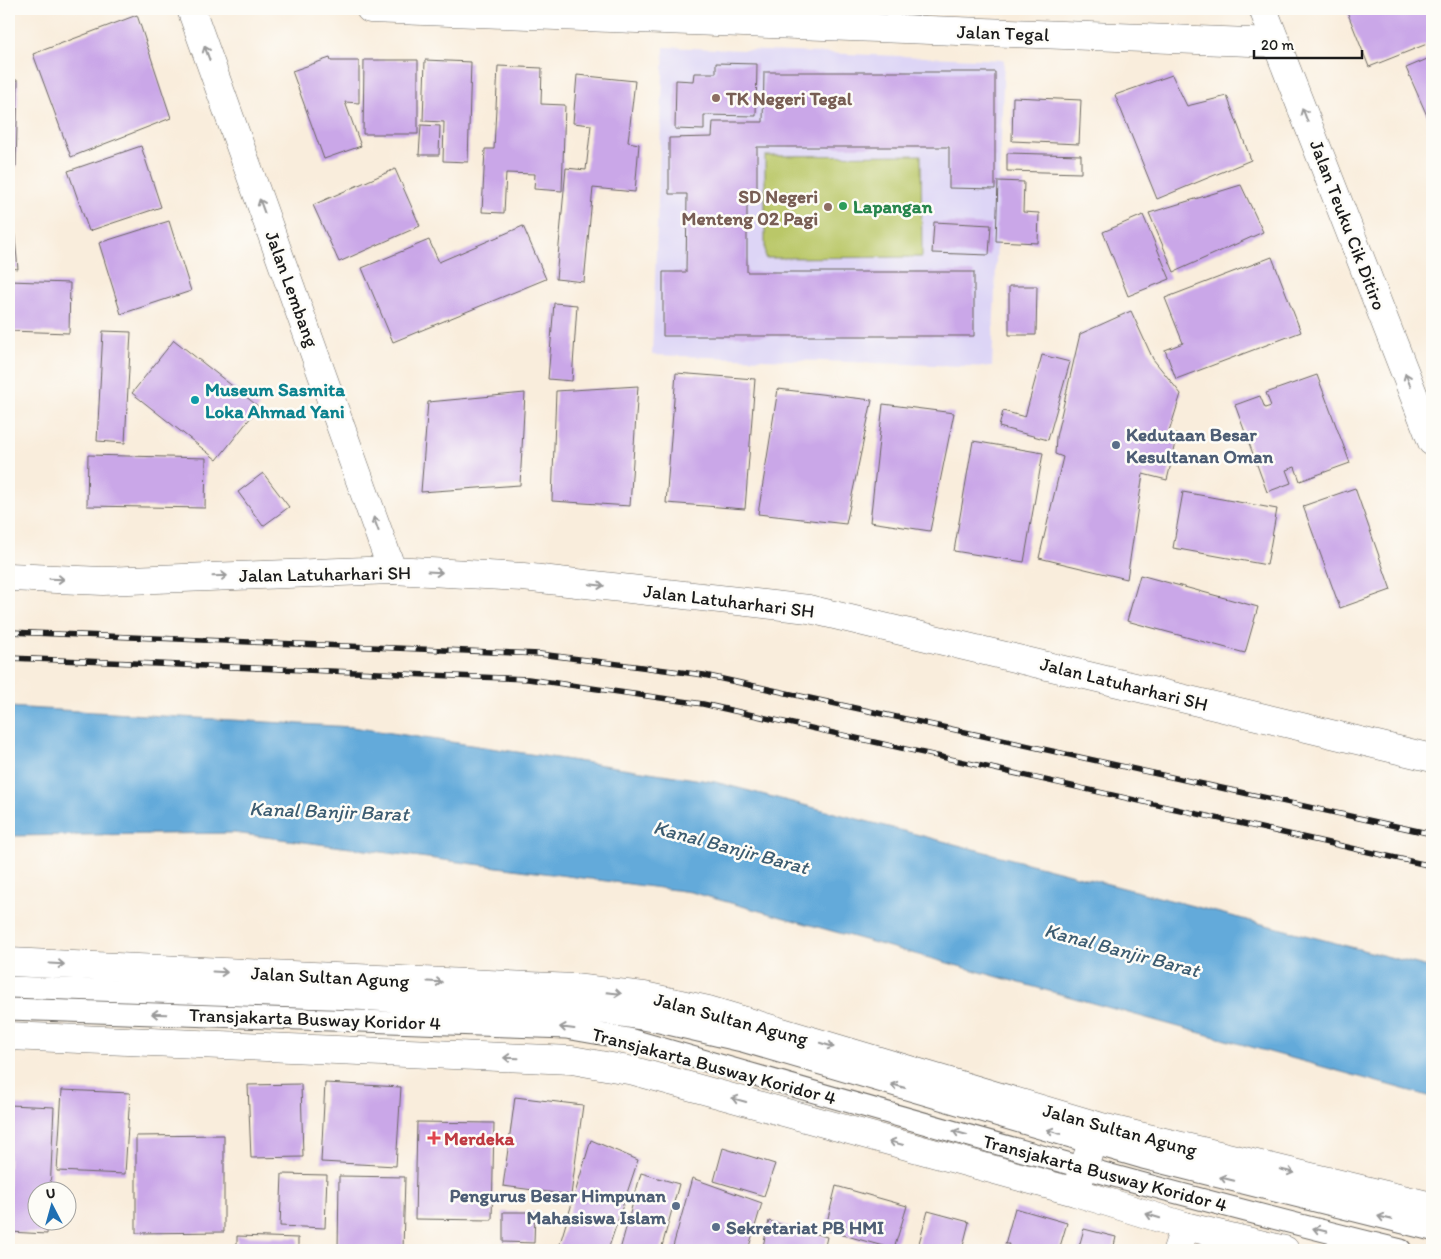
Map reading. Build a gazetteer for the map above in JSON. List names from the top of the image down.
{
  "streets": {
    "main road": [
      "Jalan Tegal",
      "Jalan Teuku Cik Ditiro",
      "Jalan Lembang",
      "Jalan Latuharhari SH",
      "Jalan Sultan Agung"
    ],
    "lane": ["Transjakarta Busway Koridor 4"]
  },
  "crossings": [
    ["Jalan Tegal", "Jalan Teuku Cik Ditiro"],
    ["Jalan Lembang", "Jalan Latuharhari SH"],
    ["Jalan Sultan Agung", "Transjakarta Busway Koridor 4"]
  ],
  "one_way": [
    "Jalan Teuku Cik Ditiro",
    "Jalan Lembang",
    "Jalan Latuharhari SH",
    "Transjakarta Busway Koridor 4"
  ],
  "water": ["Kanal Banjir Barat"],
  "places": {
    "other": [
      "TK Negeri Tegal",
      "Lapangan",
      "SD Negeri Menteng 02 Pagi",
      "Museum Sasmita Loka Ahmad Yani",
      "Kedutaan Besar Kesultanan Oman",
      "Pengurus Besar Himpunan Mahasiswa Islam",
      "Sekretariat PB HMI"
    ],
    "health": ["Merdeka"]
  },
  "scale_bar": "20 m",
  "north": "top"
}
